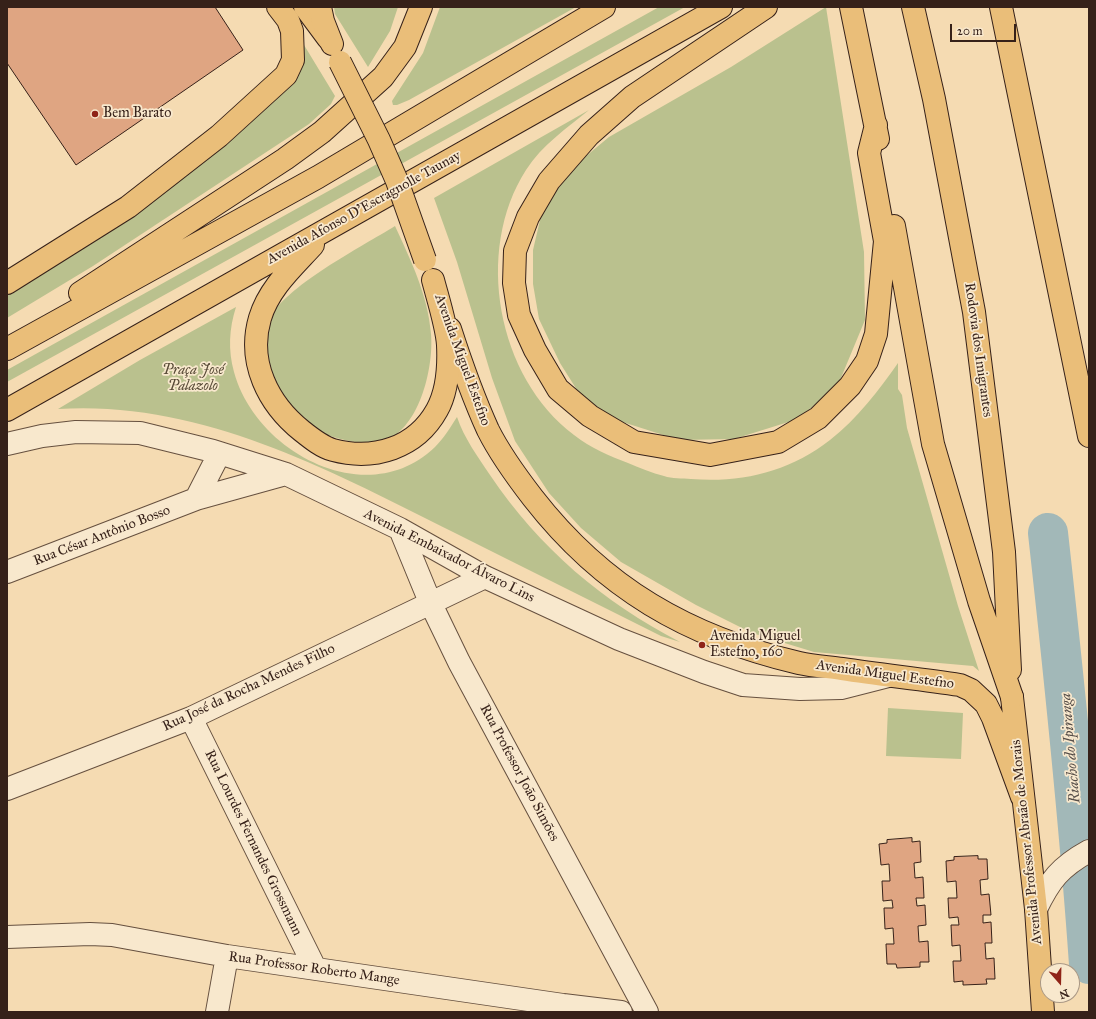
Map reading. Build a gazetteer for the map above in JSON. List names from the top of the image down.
{
  "streets": {
    "main road": [
      "Avenida Afonso D'Escragnolle Taunay",
      "Rodovia dos Imigrantes",
      "Avenida Miguel Estefno",
      "Avenida Professor Abraão de Morais"
    ],
    "street": [
      "Rua César Antônio Bosso",
      "Avenida Embaixador Álvaro Lins",
      "Rua José da Rocha Mendes Filho",
      "Rua Professor João Simões",
      "Rua Lourdes Fernandes Grossmann",
      "Rua Professor Roberto Mange"
    ]
  },
  "crossings": [
    ["Rodovia dos Imigrantes", "Avenida Professor Abraão de Morais"],
    ["Avenida Miguel Estefno", "Avenida Embaixador Álvaro Lins"],
    ["Avenida Miguel Estefno", "Avenida Professor Abraão de Morais"],
    ["Rua César Antônio Bosso", "Avenida Embaixador Álvaro Lins"],
    ["Avenida Embaixador Álvaro Lins", "Rua José da Rocha Mendes Filho"],
    ["Avenida Embaixador Álvaro Lins", "Rua Professor João Simões"],
    ["Rua José da Rocha Mendes Filho", "Rua Professor João Simões"],
    ["Rua José da Rocha Mendes Filho", "Rua Lourdes Fernandes Grossmann"],
    ["Rua Lourdes Fernandes Grossmann", "Rua Professor Roberto Mange"]
  ],
  "water": ["Riacho do Ipiranga"],
  "parks": ["Praça José Palazolo"],
  "places": ["Bem Barato", "Avenida Miguel Estefno, 160"],
  "scale_bar": "20 m",
  "north": "bottom"
}
